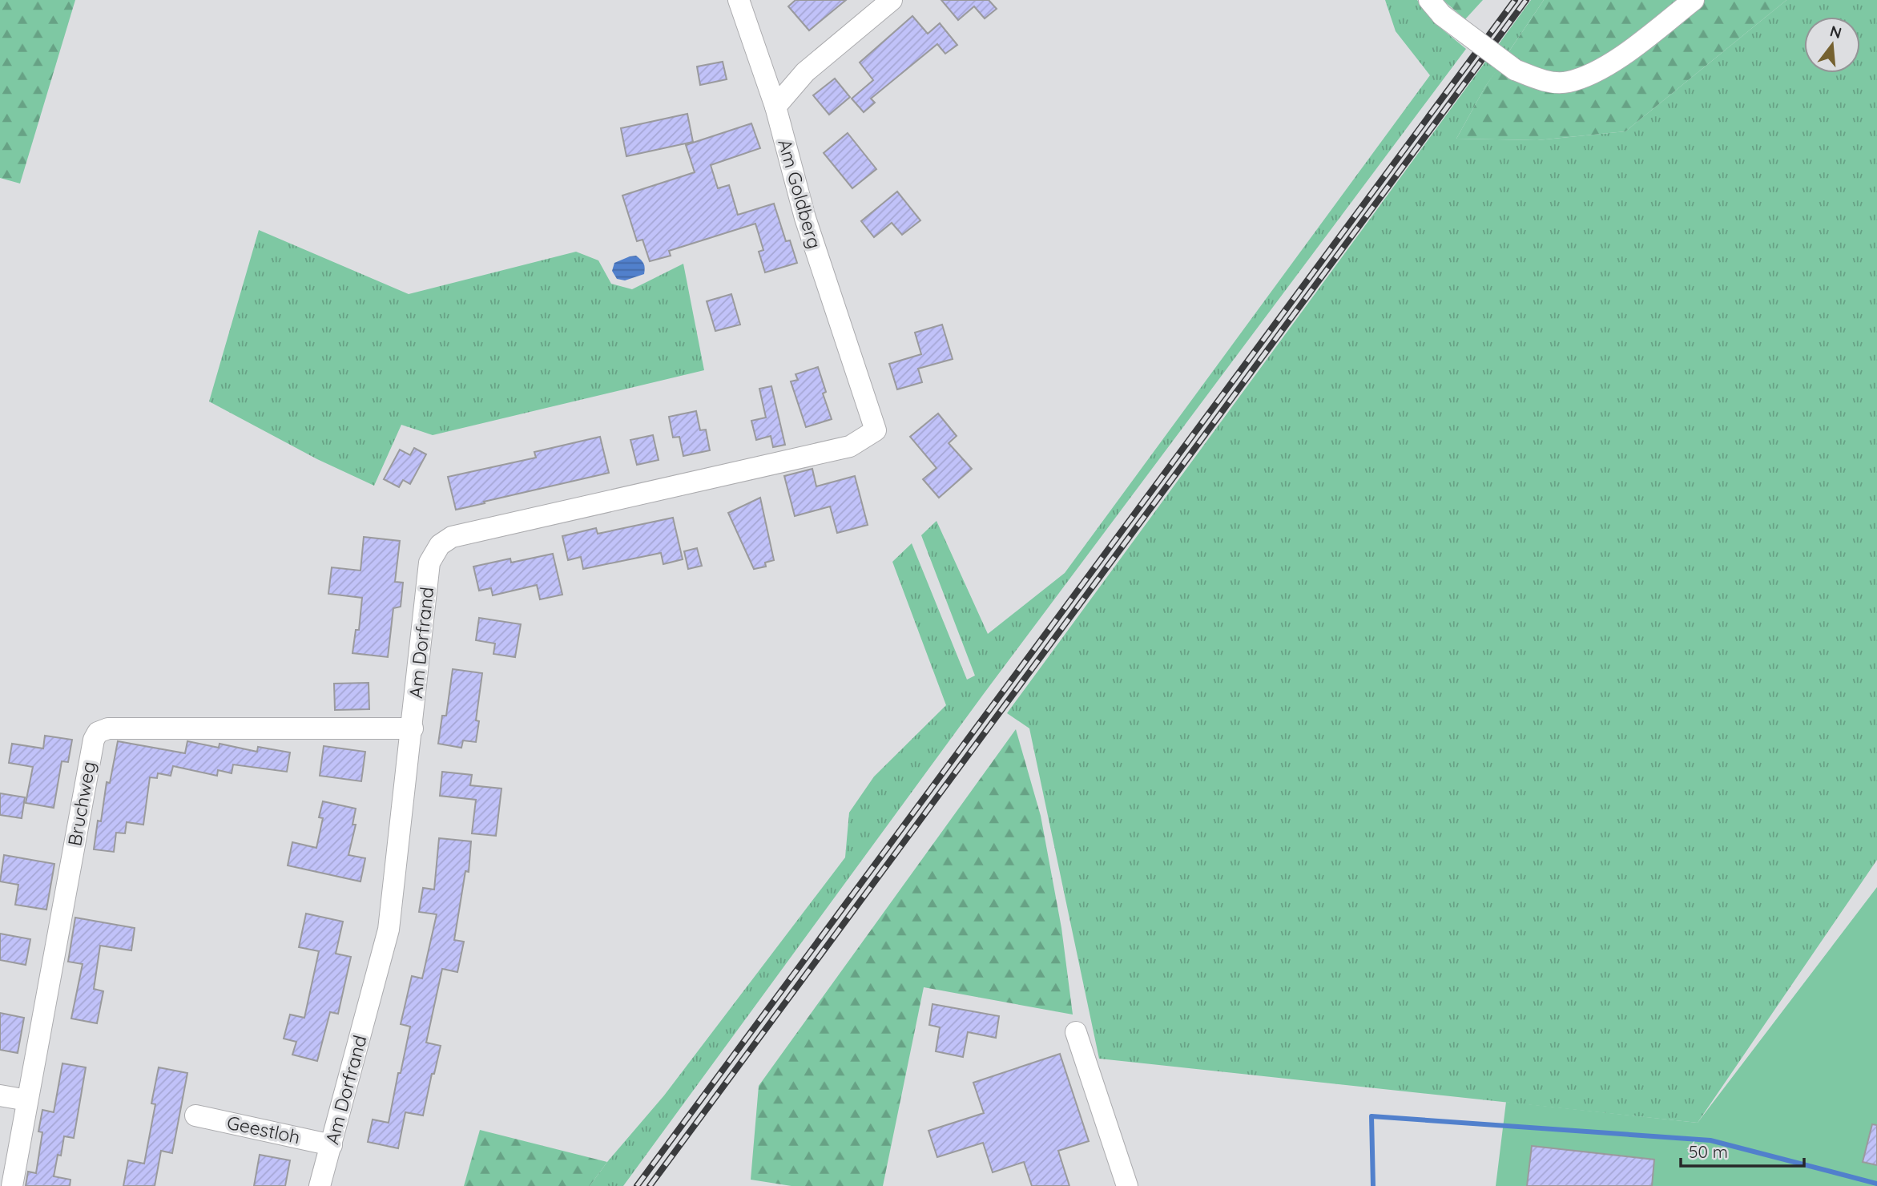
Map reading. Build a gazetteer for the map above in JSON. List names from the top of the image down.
{
  "streets": {
    "street": [
      "Am Goldberg",
      "Am Dorfrand",
      "Bruchweg",
      "Geestloh"
    ]
  },
  "crossings": [
    ["Am Goldberg", "Am Dorfrand"],
    ["Am Dorfrand", "Bruchweg"],
    ["Am Dorfrand", "Geestloh"]
  ],
  "scale_bar": "50 m",
  "north": "top"
}
